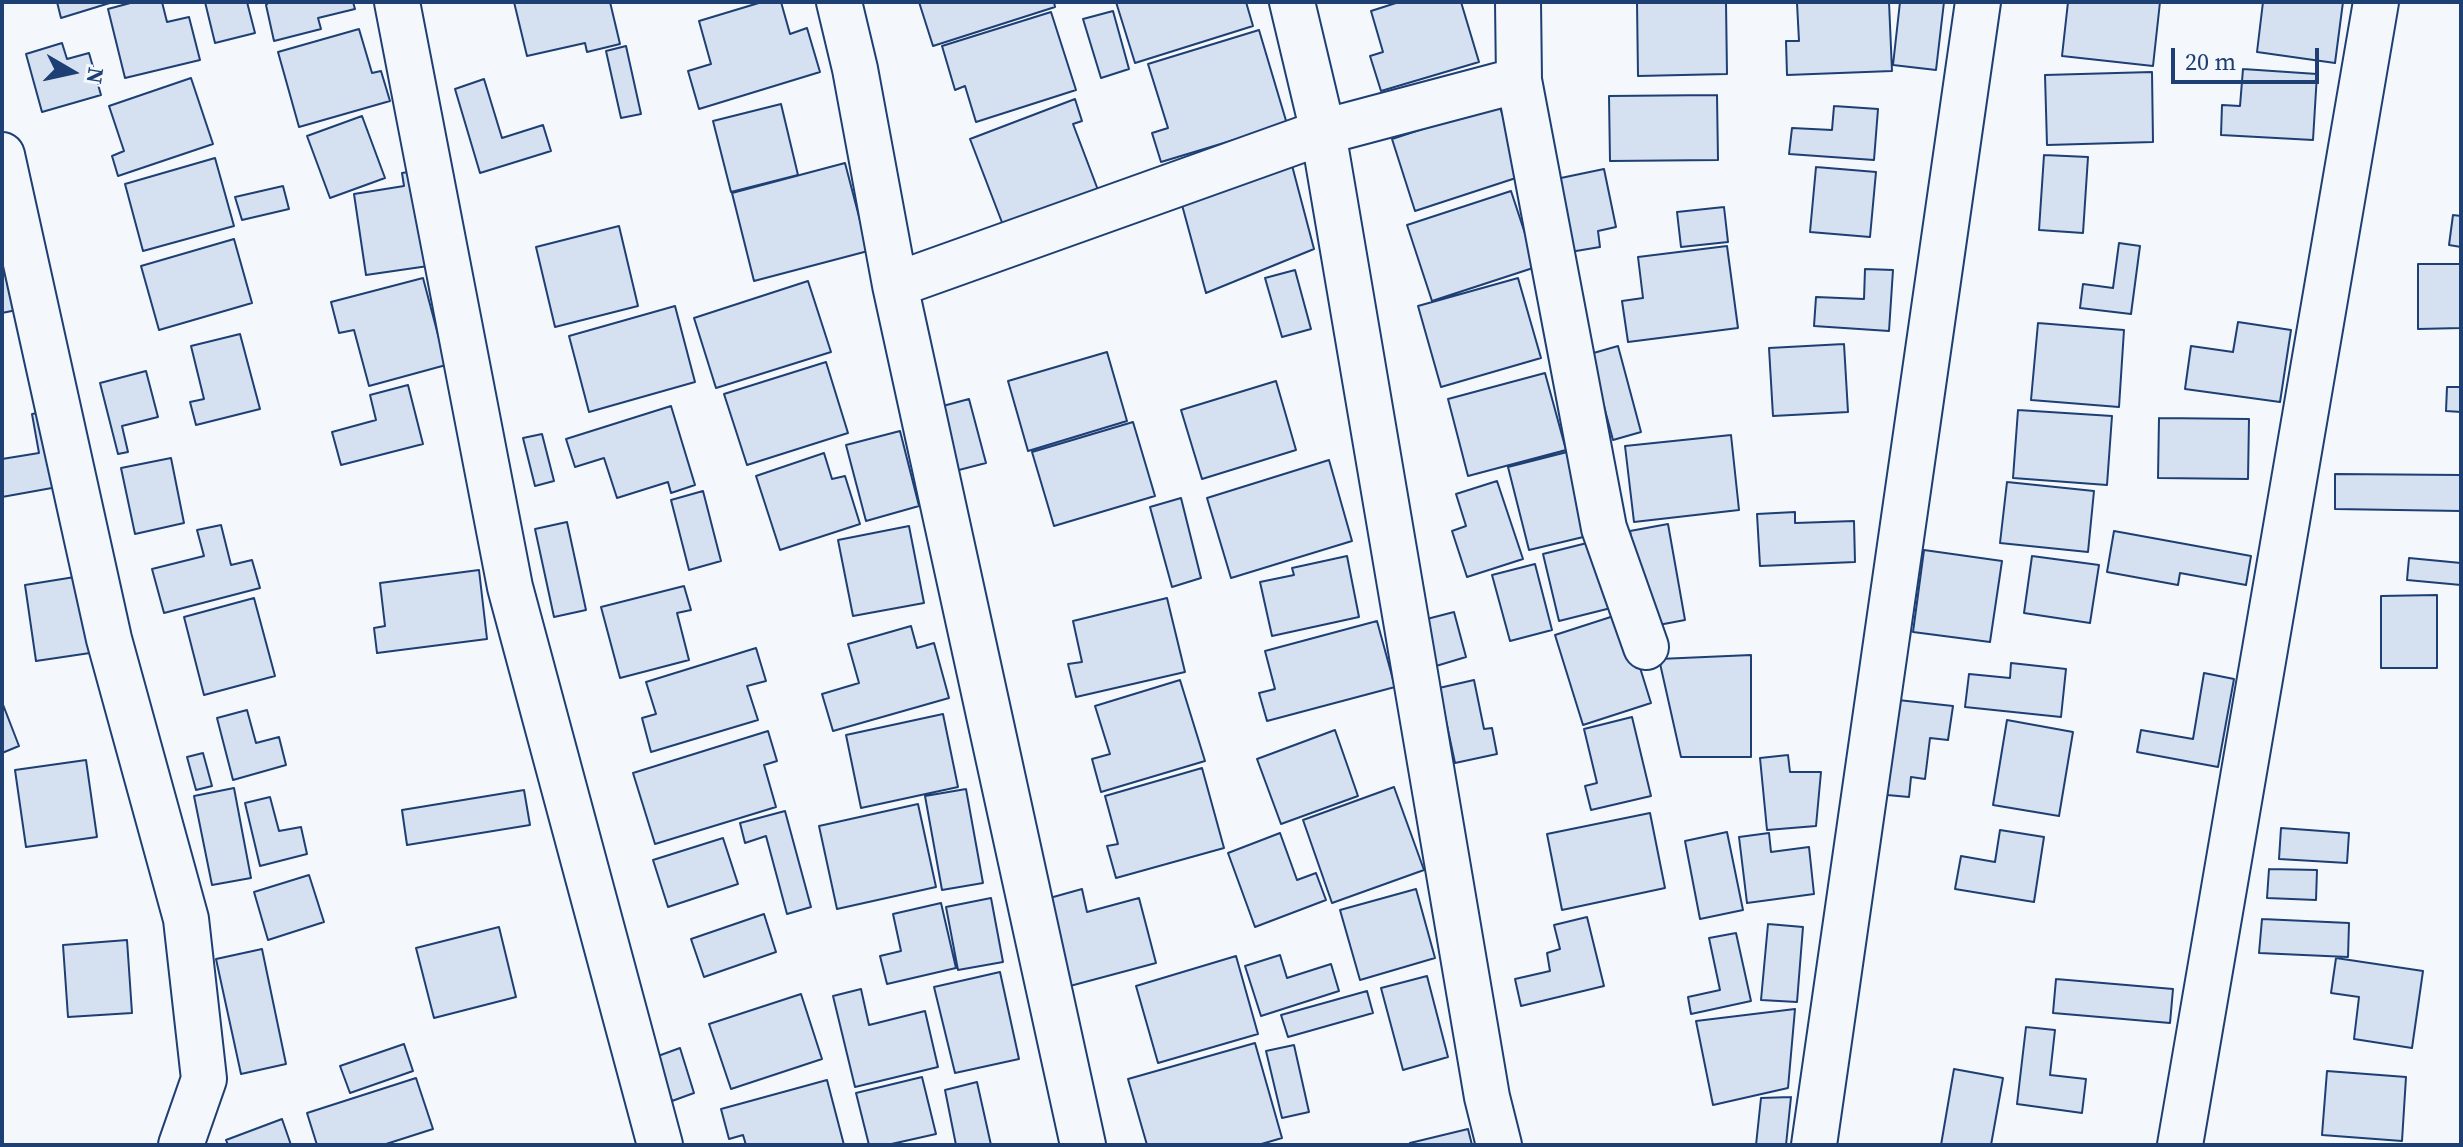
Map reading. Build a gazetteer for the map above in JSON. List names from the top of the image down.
{
  "scale_bar": "20 m",
  "north": "right"
}
